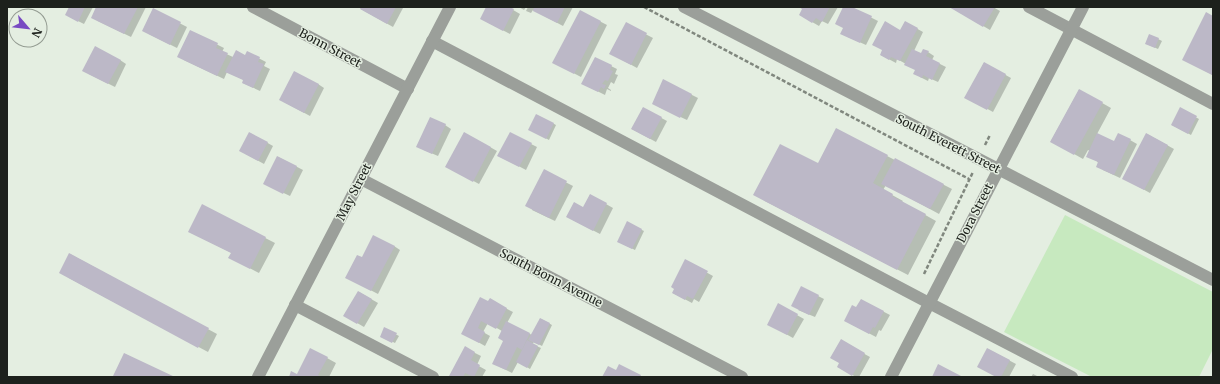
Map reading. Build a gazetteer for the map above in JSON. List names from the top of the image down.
{
  "streets": {
    "street": [
      "Bonn Street",
      "South Everett Street",
      "May Street",
      "Dora Street",
      "South Bonn Avenue"
    ]
  },
  "crossings": [
    ["Bonn Street", "May Street"],
    ["South Everett Street", "Dora Street"],
    ["May Street", "South Bonn Avenue"]
  ],
  "north": "bottom right"
}
